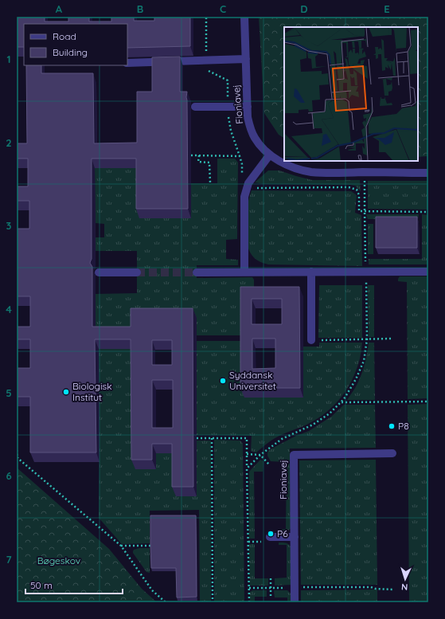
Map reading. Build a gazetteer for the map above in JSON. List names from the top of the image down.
{
  "streets": {
    "lane": ["Fioniavej"]
  },
  "parks": ["Bøgeskov"],
  "places": [
    "Syddansk Universitet",
    "Biologisk Institut",
    "P8",
    "P6"
  ],
  "legend": ["Road", "Building"],
  "scale_bar": "50 m",
  "north": "bottom",
  "grid": {
    "columns": [
      "A",
      "B",
      "C",
      "D",
      "E"
    ],
    "rows": [
      "1",
      "2",
      "3",
      "4",
      "5",
      "6",
      "7"
    ]
  }
}
